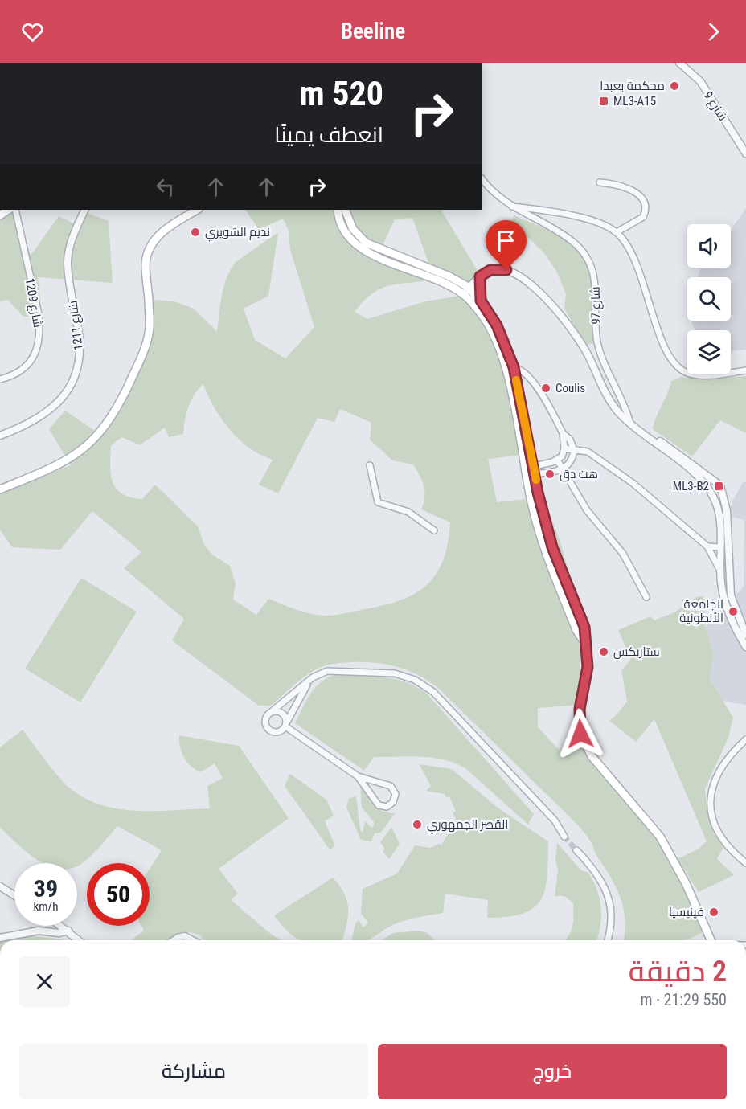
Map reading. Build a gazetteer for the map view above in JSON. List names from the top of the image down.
{
  "streets": {
    "street": [
      "شارع 9",
      "شارع 1209",
      "شارع 97",
      "شارع 1211"
    ]
  },
  "places": {
    "other": [
      "محكمة بعبدا",
      "نديم الشويري",
      "Coulis",
      "هت دق",
      "الجامعة الأنطونية",
      "ستاربكس",
      "القصر الجمهوري",
      "فينيسيا"
    ],
    "transit": ["ML3-A15", "ML3-B2"]
  },
  "page": {
    "header": "Beeline",
    "turn": ["520 m", "انعطف يمينًا"],
    "speed": "39 km/h",
    "limit": "50",
    "heading": ["2 دقيقة", "550 m · 21:29"],
    "buttons": ["خروج", "مشاركة"]
  }
}
